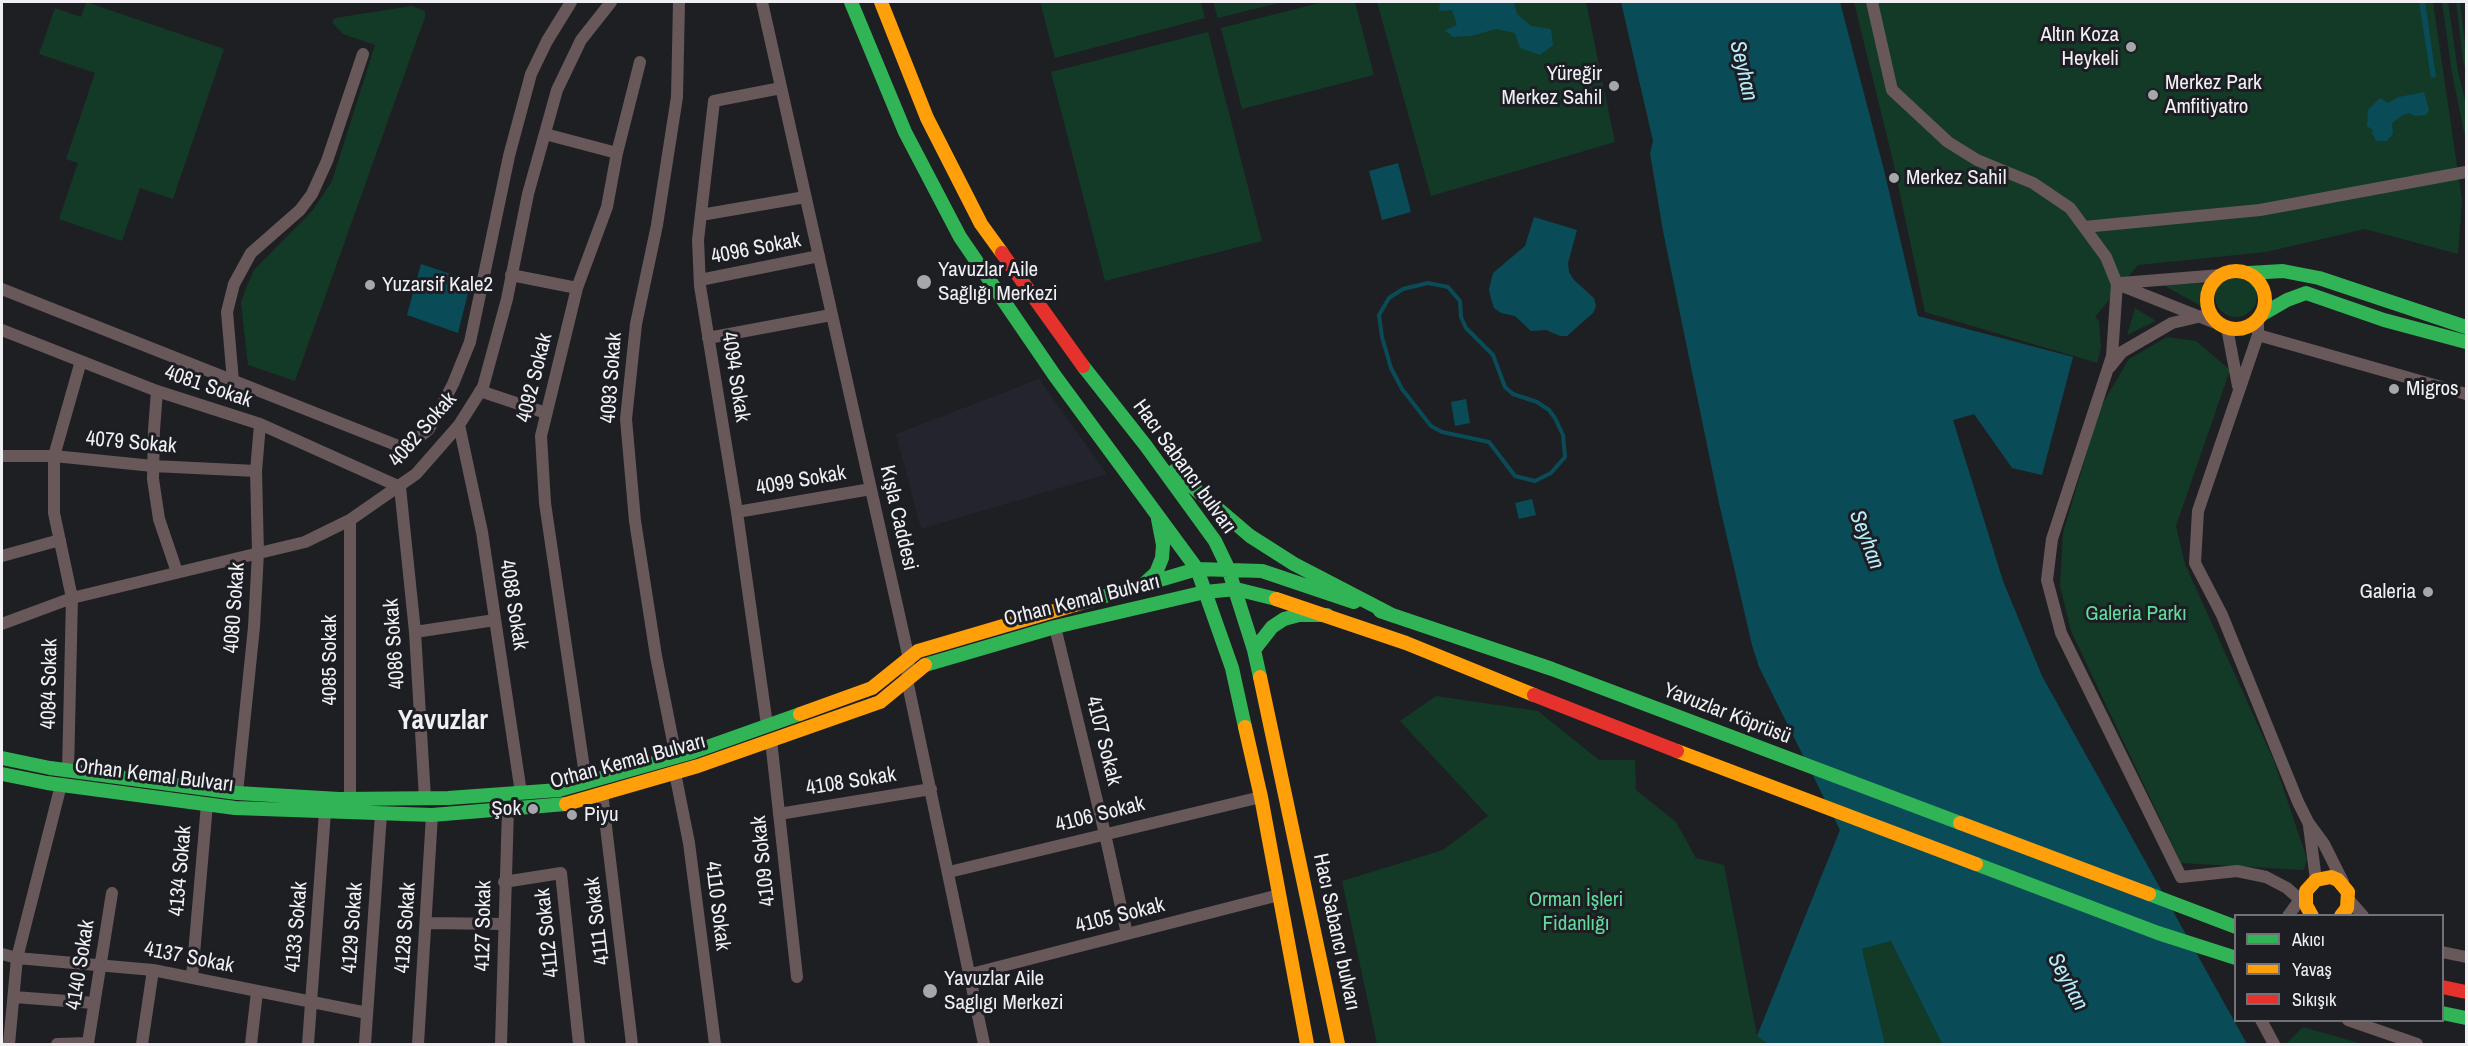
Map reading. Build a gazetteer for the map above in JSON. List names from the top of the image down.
{
  "streets": {
    "main road": ["Hacı Sabancı bulvarı", "Orhan Kemal Bulvarı", "Yavuzlar Köprüsü"],
    "street": [
      "4096 Sokak",
      "4094 Sokak",
      "4092 Sokak",
      "4093 Sokak",
      "4081 Sokak",
      "4082 Sokak",
      "4079 Sokak",
      "4099 Sokak",
      "Kışla Caddesi",
      "4088 Sokak",
      "4080 Sokak",
      "4086 Sokak",
      "4085 Sokak",
      "4084 Sokak",
      "4107 Sokak",
      "4108 Sokak",
      "4106 Sokak",
      "4109 Sokak",
      "4134 Sokak",
      "4110 Sokak",
      "4105 Sokak",
      "4111 Sokak",
      "4127 Sokak",
      "4133 Sokak",
      "4129 Sokak",
      "4128 Sokak",
      "4112 Sokak",
      "4137 Sokak",
      "4140 Sokak"
    ]
  },
  "crossings": [
    ["4096 Sokak", "4094 Sokak"],
    ["4096 Sokak", "Kışla Caddesi"],
    ["4094 Sokak", "4099 Sokak"],
    ["4094 Sokak", "Kışla Caddesi"],
    ["4094 Sokak", "Orhan Kemal Bulvarı"],
    ["4092 Sokak", "Orhan Kemal Bulvarı"],
    ["4093 Sokak", "Orhan Kemal Bulvarı"],
    ["4081 Sokak", "4082 Sokak"],
    ["4081 Sokak", "4080 Sokak"],
    ["4081 Sokak", "4086 Sokak"],
    ["4081 Sokak", "4084 Sokak"],
    ["4082 Sokak", "4088 Sokak"],
    ["4082 Sokak", "4080 Sokak"],
    ["4082 Sokak", "4086 Sokak"],
    ["4082 Sokak", "4085 Sokak"],
    ["4082 Sokak", "4084 Sokak"],
    ["4079 Sokak", "4080 Sokak"],
    ["4079 Sokak", "4084 Sokak"],
    ["Hacı Sabancı bulvarı", "Orhan Kemal Bulvarı"],
    ["Hacı Sabancı bulvarı", "Yavuzlar Köprüsü"],
    ["4099 Sokak", "Kışla Caddesi"],
    ["Kışla Caddesi", "Orhan Kemal Bulvarı"],
    ["Kışla Caddesi", "4108 Sokak"],
    ["Kışla Caddesi", "4106 Sokak"],
    ["Kışla Caddesi", "4105 Sokak"],
    ["Orhan Kemal Bulvarı", "4088 Sokak"],
    ["Orhan Kemal Bulvarı", "4080 Sokak"],
    ["Orhan Kemal Bulvarı", "4086 Sokak"],
    ["Orhan Kemal Bulvarı", "4085 Sokak"],
    ["Orhan Kemal Bulvarı", "4084 Sokak"],
    ["Orhan Kemal Bulvarı", "Yavuzlar Köprüsü"],
    ["Orhan Kemal Bulvarı", "4107 Sokak"],
    ["Orhan Kemal Bulvarı", "4109 Sokak"],
    ["Orhan Kemal Bulvarı", "4134 Sokak"],
    ["Orhan Kemal Bulvarı", "4110 Sokak"],
    ["Orhan Kemal Bulvarı", "4111 Sokak"],
    ["Orhan Kemal Bulvarı", "4127 Sokak"],
    ["Orhan Kemal Bulvarı", "4133 Sokak"],
    ["Orhan Kemal Bulvarı", "4129 Sokak"],
    ["Orhan Kemal Bulvarı", "4128 Sokak"],
    ["4107 Sokak", "4106 Sokak"],
    ["4107 Sokak", "4105 Sokak"],
    ["4108 Sokak", "4109 Sokak"],
    ["4134 Sokak", "4137 Sokak"],
    ["4127 Sokak", "4112 Sokak"],
    ["4133 Sokak", "4137 Sokak"],
    ["4129 Sokak", "4137 Sokak"],
    ["4137 Sokak", "4140 Sokak"]
  ],
  "districts": ["Yavuzlar"],
  "water": ["Seyhan"],
  "parks": ["Galeria Parkı", "Orman İşleri Fidanlığı"],
  "places": [
    "Altın Koza Heykeli",
    "Yüreğir Merkez Sahil",
    "Merkez Park Amfitiyatro",
    "Merkez Sahil",
    "Yavuzlar Aile Sağlığı Merkezi",
    "Yuzarsif Kale2",
    "Migros",
    "Galeria",
    "Şok",
    "Piyu",
    "Yavuzlar Aile Saglıgı Merkezi"
  ],
  "legend": ["Akıcı", "Yavaş", "Sıkışık"]
}
